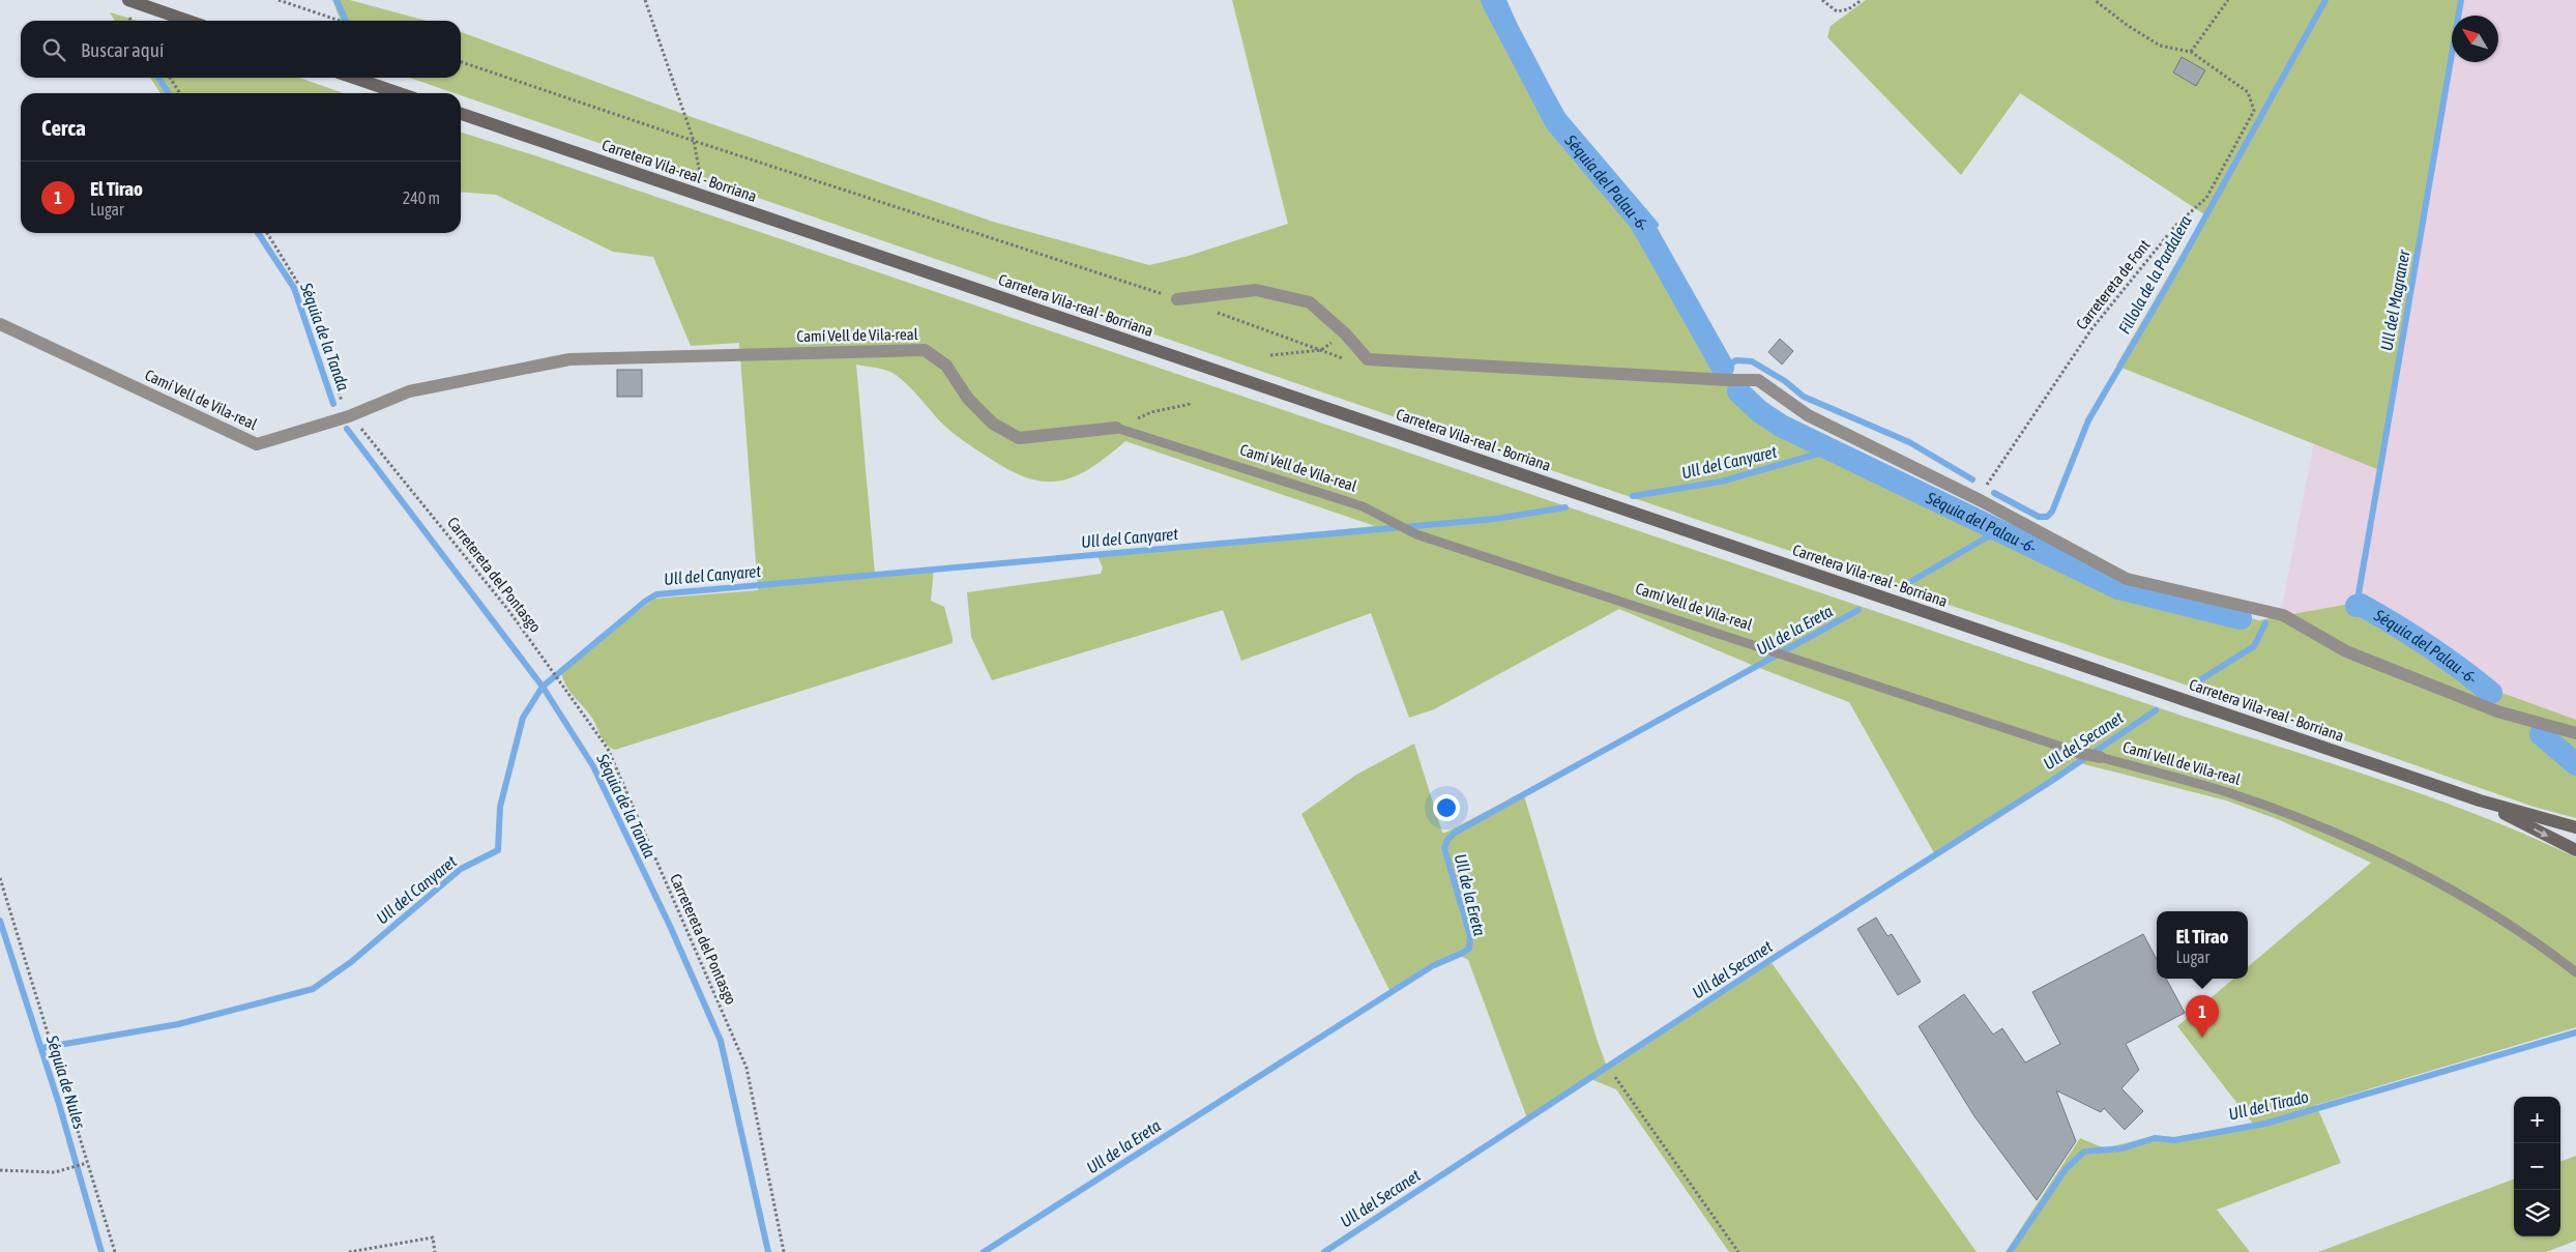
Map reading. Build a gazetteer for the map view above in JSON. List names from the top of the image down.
{
  "streets": {
    "main road": ["Carretera Vila-real - Borriana"],
    "street": ["Camí Vell de Vila-real"],
    "path": ["Carretereta de Font", "Carretereta del Pontasgo"]
  },
  "crossings": [
    ["Camí Vell de Vila-real", "Carretereta del Pontasgo"]
  ],
  "water": [
    "Séquia del Palau -6-",
    "Fillola de la Pardalera",
    "Ull del Magraner",
    "Séquia de la Tanda",
    "Ull del Canyaret",
    "Ull de la Ereta",
    "Ull del Secanet",
    "Séquia de Nules",
    "Ull del Tirado"
  ],
  "north": "top left",
  "page": {
    "search": "Buscar aquí",
    "heading": "Cerca",
    "list": [
      {
        "mark": "1",
        "name": "El Tirao",
        "note": "Lugar",
        "value": "240 m"
      }
    ],
    "popup": ["El Tirao", "Lugar"],
    "pins": "1",
    "map_buttons": ["+", "−"]
  }
}
